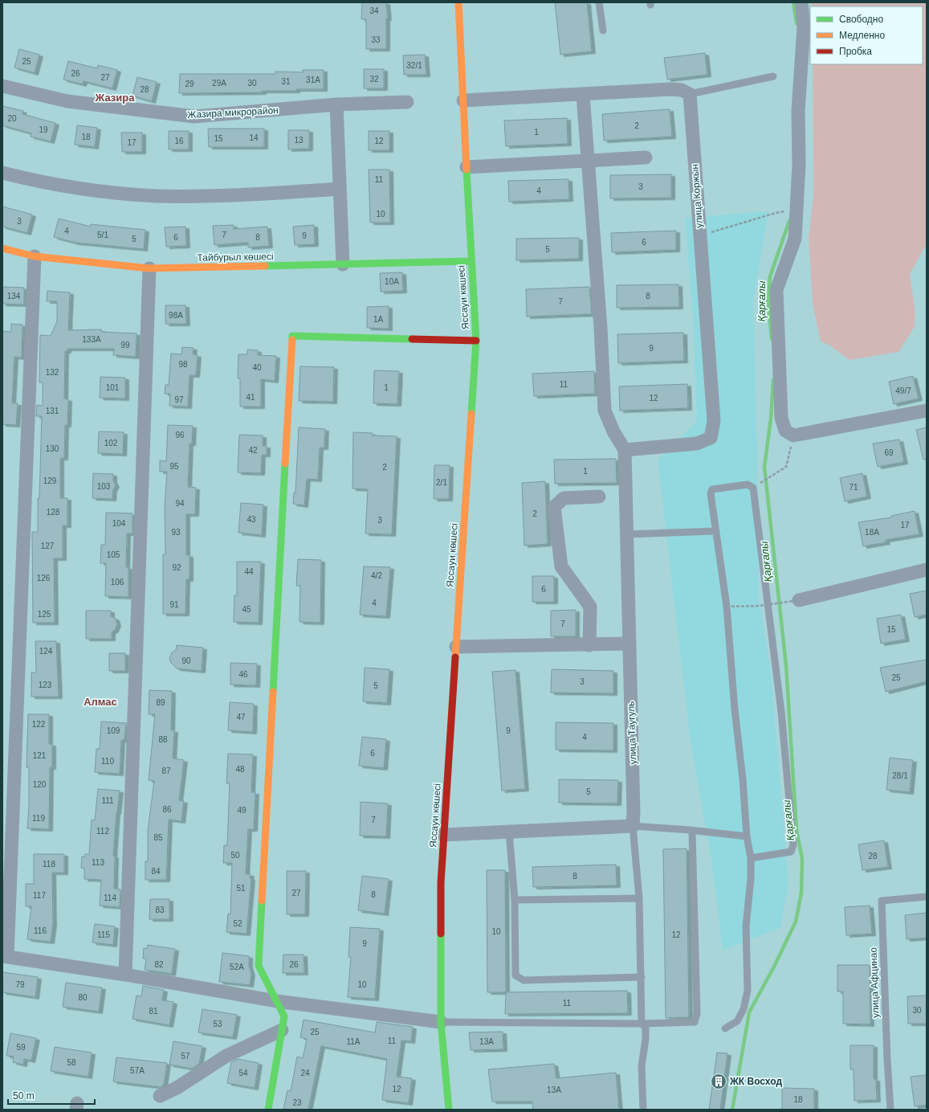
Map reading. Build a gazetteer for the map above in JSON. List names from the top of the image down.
{
  "streets": {
    "street": [
      "Жазира микрорайон",
      "улица Коржын",
      "Тайбурыл көшесі",
      "Яссауи көшесі",
      "улица Таугуль"
    ],
    "lane": ["улица Афцинао"]
  },
  "crossings": [
    ["улица Коржын", "улица Таугуль"],
    ["Тайбурыл көшесі", "Яссауи көшесі"]
  ],
  "districts": ["Жазира", "Алмас"],
  "water": ["Қарғалы"],
  "places": {
    "building": ["ЖК Восход"]
  },
  "house_numbers": [
    "34",
    "33",
    "25",
    "32/1",
    "26",
    "27",
    "32",
    "31А",
    "31",
    "29А",
    "30",
    "29",
    "28",
    "20",
    "2",
    "19",
    "1",
    "18",
    "14",
    "15",
    "13",
    "16",
    "12",
    "17",
    "11",
    "3",
    "4",
    "10",
    "3",
    "4",
    "5/1",
    "7",
    "9",
    "6",
    "8",
    "5",
    "6",
    "5",
    "10А",
    "134",
    "8",
    "7",
    "98А",
    "1А",
    "133А",
    "99",
    "9",
    "98",
    "40",
    "132",
    "11",
    "101",
    "1",
    "49/7",
    "41",
    "12",
    "97",
    "131",
    "96",
    "102",
    "130",
    "42",
    "69",
    "95",
    "2",
    "1",
    "129",
    "2/1",
    "103",
    "71",
    "94",
    "128",
    "2",
    "43",
    "3",
    "104",
    "17",
    "93",
    "18А",
    "127",
    "105",
    "92",
    "44",
    "4/2",
    "126",
    "106",
    "6",
    "4",
    "91",
    "45",
    "125",
    "7",
    "15",
    "124",
    "90",
    "46",
    "25",
    "3",
    "123",
    "5",
    "89",
    "47",
    "122",
    "109",
    "9",
    "4",
    "88",
    "6",
    "121",
    "110",
    "48",
    "87",
    "28/1",
    "120",
    "5",
    "111",
    "86",
    "49",
    "119",
    "7",
    "112",
    "85",
    "50",
    "28",
    "113",
    "118",
    "84",
    "8",
    "51",
    "27",
    "8",
    "117",
    "114",
    "83",
    "52",
    "116",
    "10",
    "115",
    "12",
    "9",
    "82",
    "26",
    "52А",
    "79",
    "10",
    "80",
    "11",
    "30",
    "81",
    "53",
    "25",
    "11",
    "11А",
    "13А",
    "59",
    "57",
    "58",
    "57А",
    "54",
    "24",
    "12",
    "13А",
    "18",
    "23"
  ],
  "legend": ["Свободно", "Медленно", "Пробка"],
  "scale_bar": "50 m"
}
